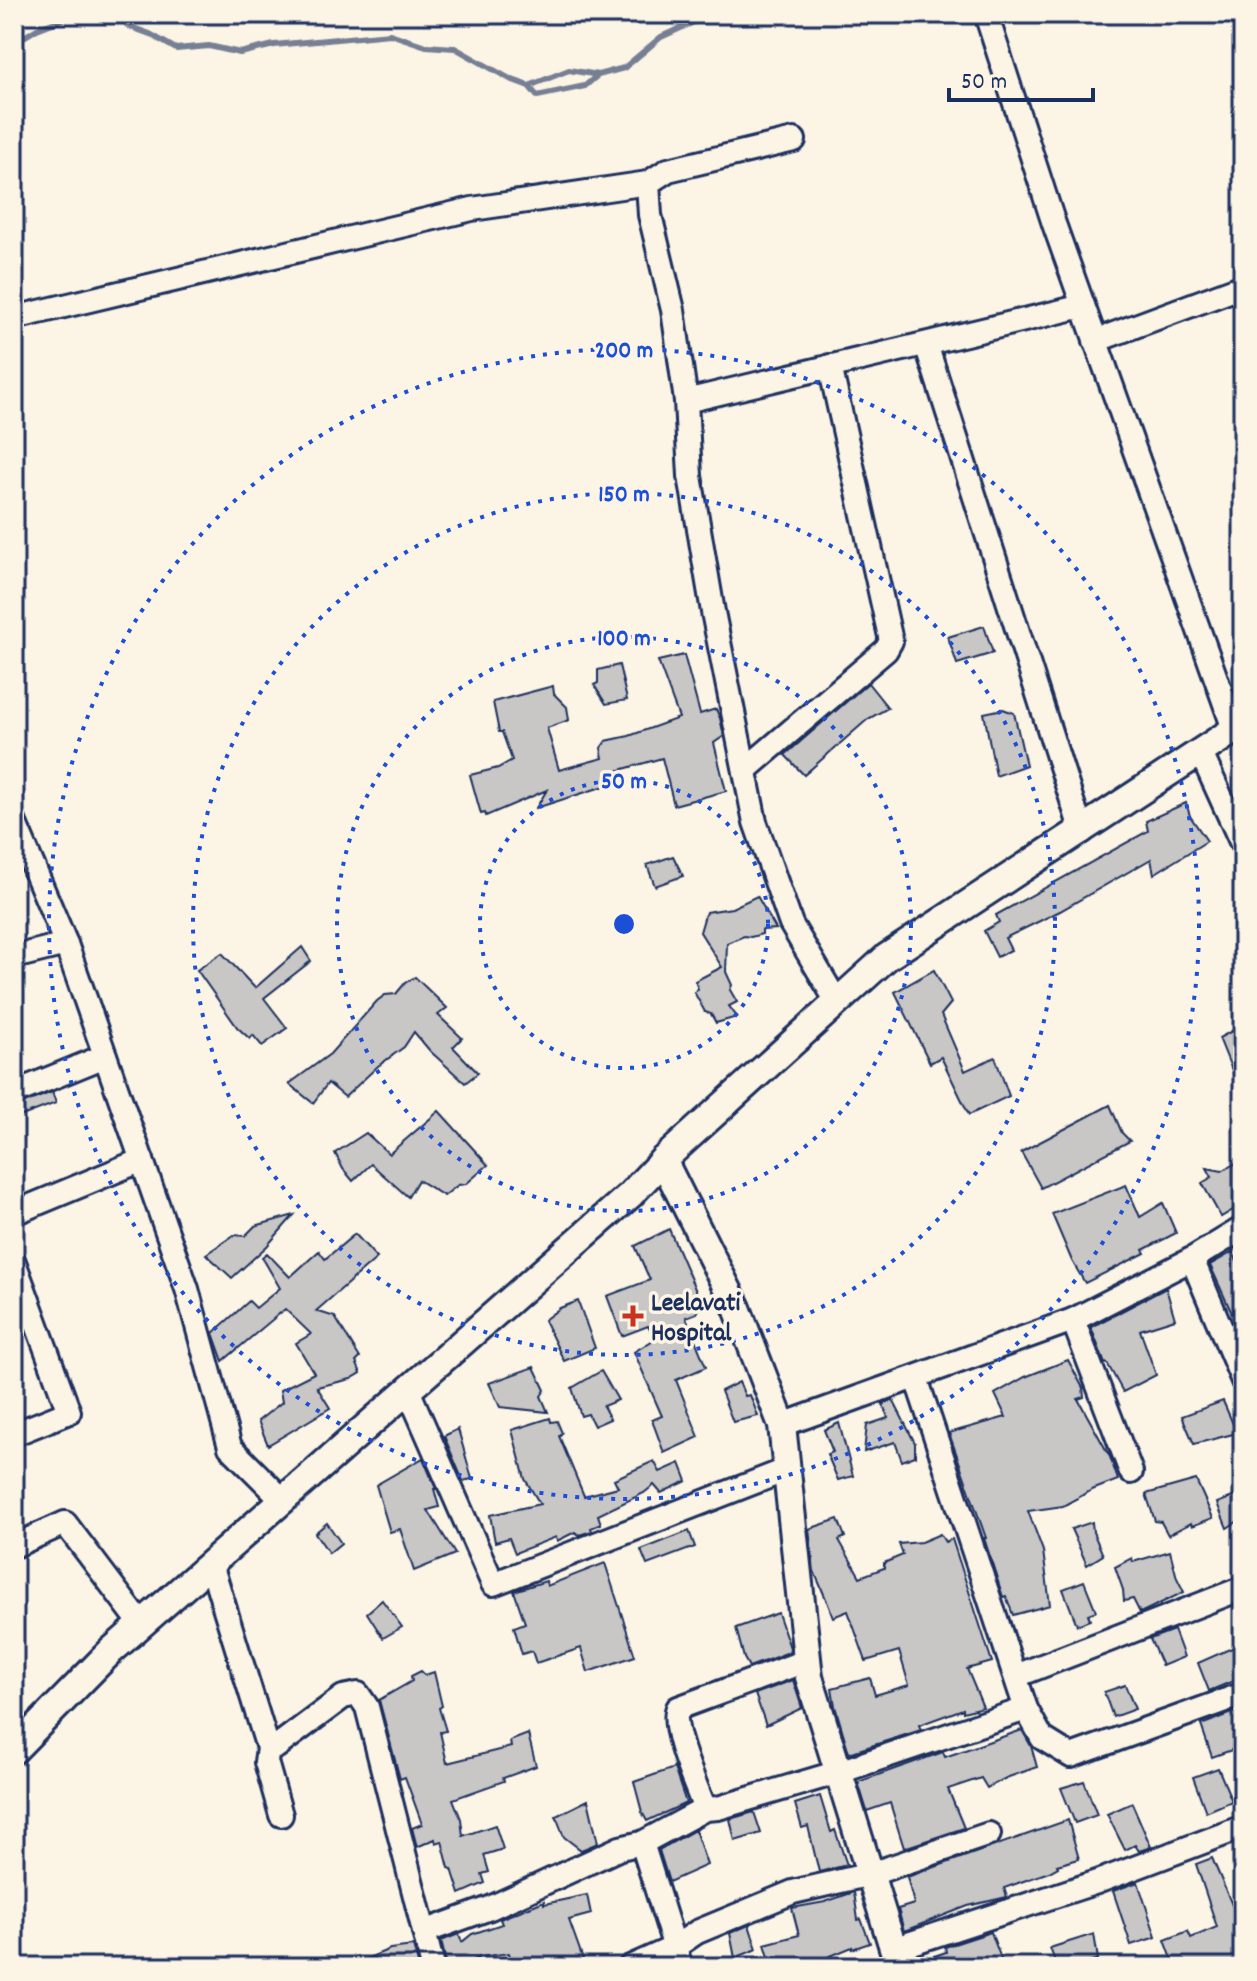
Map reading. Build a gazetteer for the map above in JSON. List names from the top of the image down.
{
  "places": {
    "health": ["Leelavati Hospital"]
  },
  "scale_bar": "50 m",
  "rings": [
    "200 m",
    "150 m",
    "100 m",
    "50 m"
  ]
}
